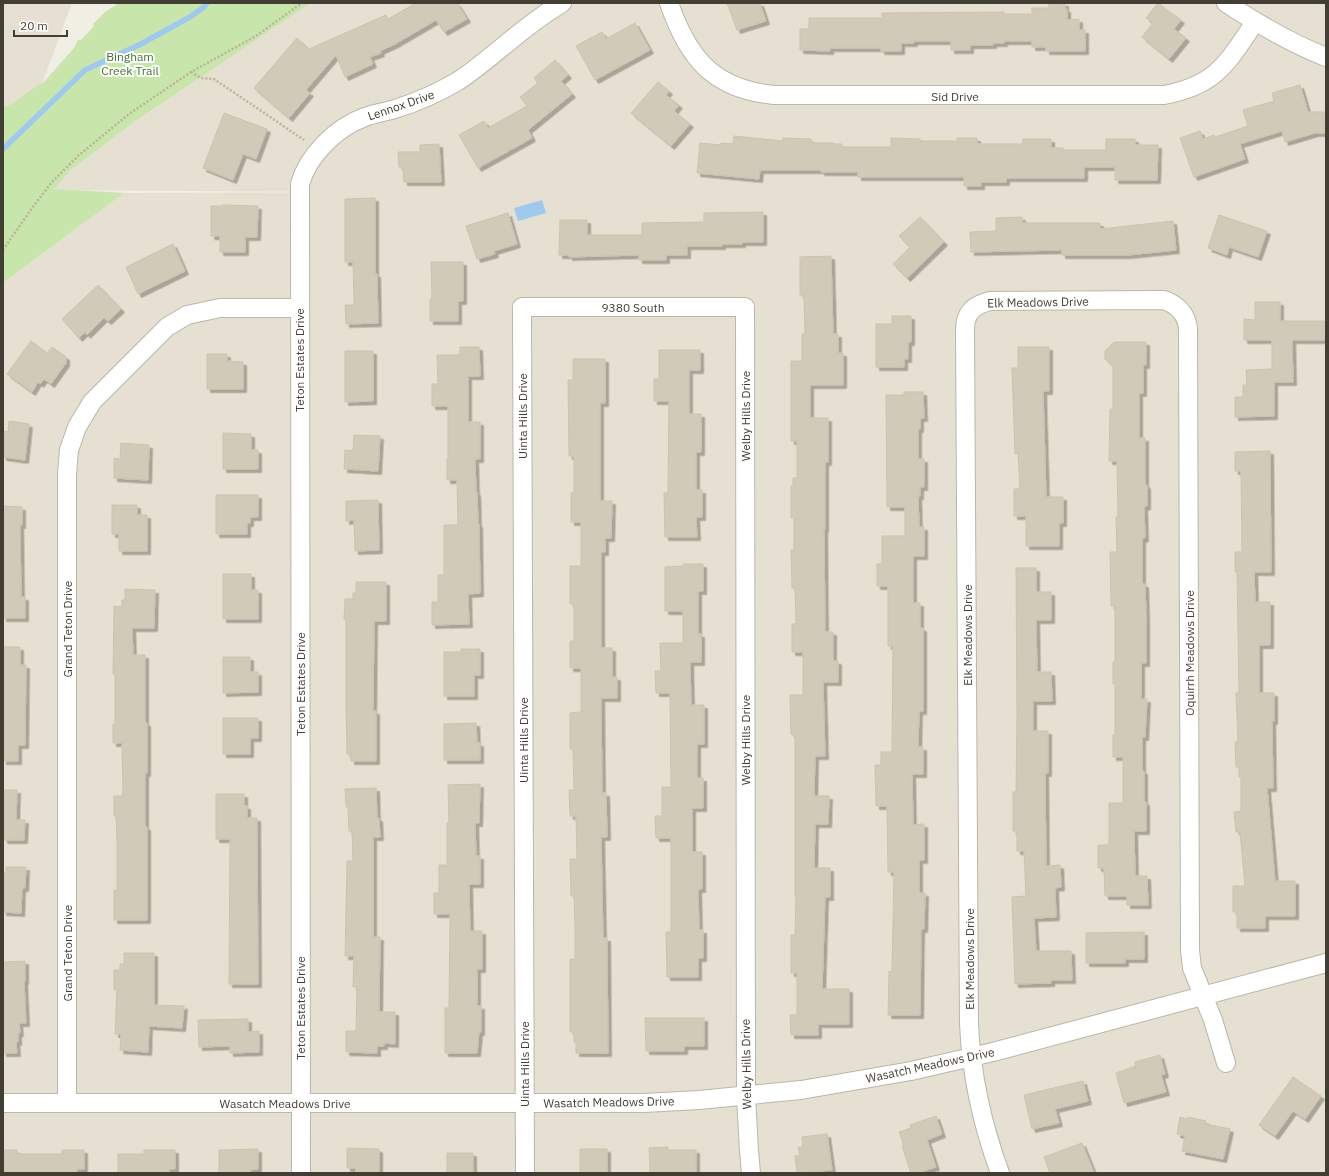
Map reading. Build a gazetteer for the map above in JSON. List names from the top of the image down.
{
  "streets": {
    "street": [
      "Sid Drive",
      "Lennox Drive",
      "Elk Meadows Drive",
      "9380 South",
      "Teton Estates Drive",
      "Uinta Hills Drive",
      "Welby Hills Drive",
      "Grand Teton Drive",
      "Oquirrh Meadows Drive",
      "Wasatch Meadows Drive"
    ]
  },
  "crossings": [
    ["Lennox Drive", "Teton Estates Drive"],
    ["Elk Meadows Drive", "Oquirrh Meadows Drive"],
    ["Elk Meadows Drive", "Wasatch Meadows Drive"],
    ["9380 South", "Uinta Hills Drive"],
    ["9380 South", "Welby Hills Drive"],
    ["Teton Estates Drive", "Grand Teton Drive"],
    ["Teton Estates Drive", "Wasatch Meadows Drive"],
    ["Uinta Hills Drive", "Wasatch Meadows Drive"],
    ["Welby Hills Drive", "Wasatch Meadows Drive"],
    ["Grand Teton Drive", "Wasatch Meadows Drive"],
    ["Oquirrh Meadows Drive", "Wasatch Meadows Drive"]
  ],
  "parks": ["Bingham Creek Trail"],
  "scale_bar": "20 m"
}
